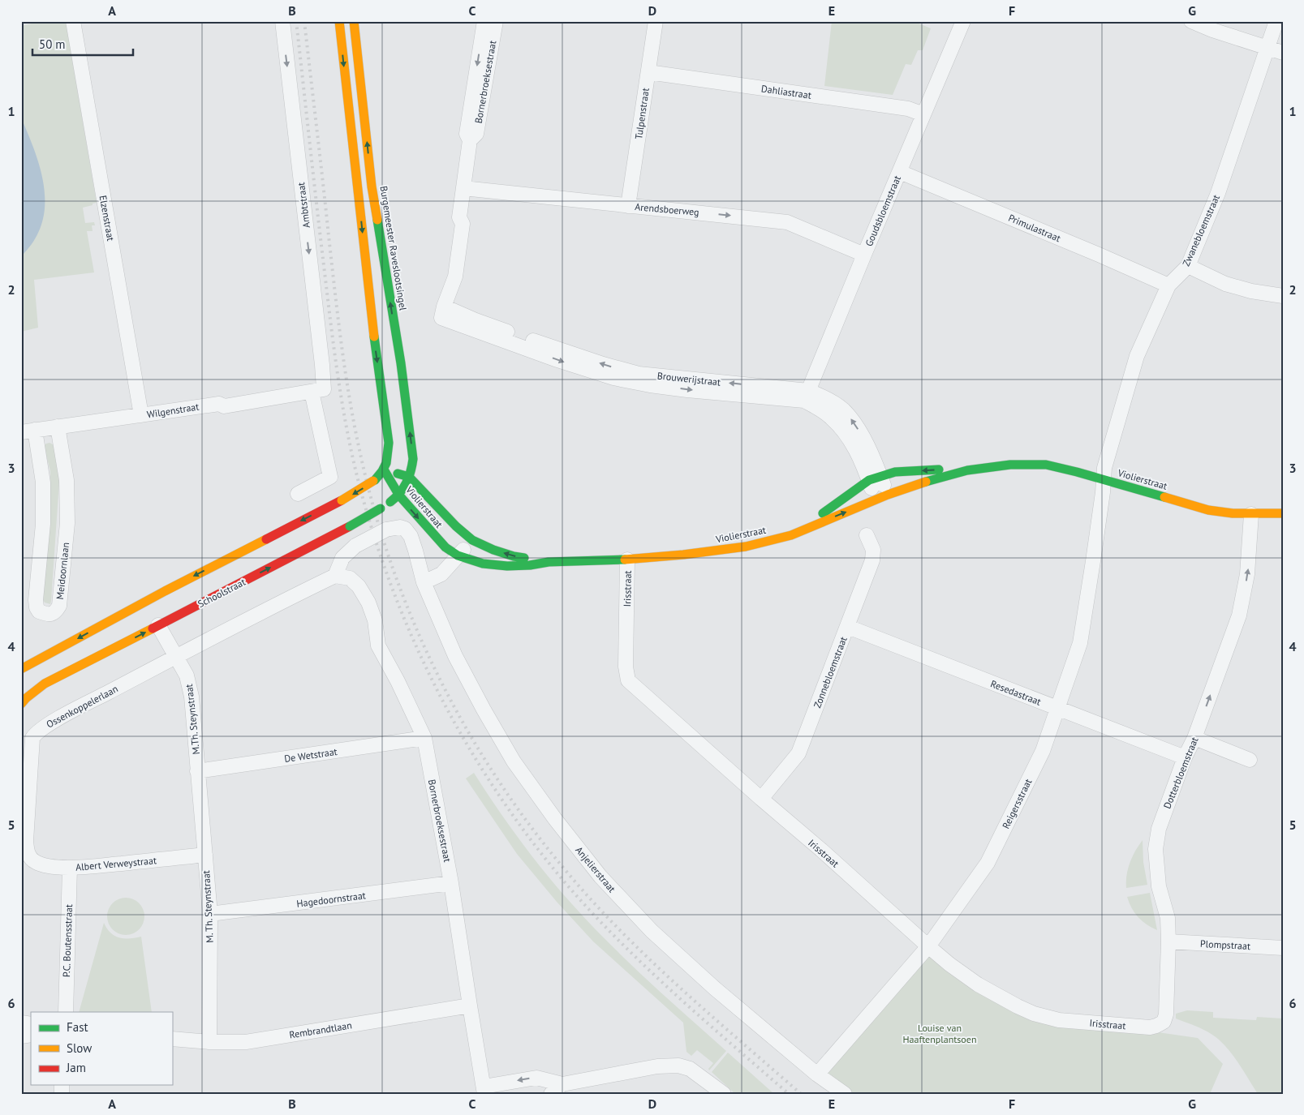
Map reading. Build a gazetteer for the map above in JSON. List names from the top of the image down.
{
  "streets": {
    "main road": ["Burgemeester Raveslootsingel", "Violierstraat", "Schoolstraat"],
    "street": [
      "Bornerbroeksestraat",
      "Dahliastraat",
      "Tulpenstraat",
      "Ambtstraat",
      "Arendsboerweg",
      "Goudsbloemstraat",
      "Elzenstraat",
      "Primulastraat",
      "Zwanebloemstraat",
      "Brouwerijstraat",
      "Wilgenstraat",
      "Meidoornlaan",
      "Irisstraat",
      "Zonnebloemstraat",
      "Resedastraat",
      "Ossenkoppelerlaan",
      "M.Th. Steynstraat",
      "De Wetstraat",
      "Dotterbloemstraat",
      "Reigersstraat",
      "Albert Verweystraat",
      "Anjelierstraat",
      "Hagedoornstraat",
      "M. Th. Steynstraat",
      "P.C. Boutensstraat",
      "Plompstraat",
      "Rembrandtlaan"
    ]
  },
  "crossings": [
    ["Bornerbroeksestraat", "Arendsboerweg"],
    ["Bornerbroeksestraat", "Brouwerijstraat"],
    ["Bornerbroeksestraat", "De Wetstraat"],
    ["Bornerbroeksestraat", "Anjelierstraat"],
    ["Bornerbroeksestraat", "Hagedoornstraat"],
    ["Bornerbroeksestraat", "Rembrandtlaan"],
    ["Dahliastraat", "Tulpenstraat"],
    ["Dahliastraat", "Goudsbloemstraat"],
    ["Tulpenstraat", "Arendsboerweg"],
    ["Ambtstraat", "Wilgenstraat"],
    ["Arendsboerweg", "Goudsbloemstraat"],
    ["Goudsbloemstraat", "Primulastraat"],
    ["Goudsbloemstraat", "Brouwerijstraat"],
    ["Elzenstraat", "Wilgenstraat"],
    ["Primulastraat", "Zwanebloemstraat"],
    ["Zwanebloemstraat", "Violierstraat"],
    ["Zwanebloemstraat", "Reigersstraat"],
    ["Burgemeester Raveslootsingel", "Violierstraat"],
    ["Burgemeester Raveslootsingel", "Schoolstraat"],
    ["Brouwerijstraat", "Violierstraat"],
    ["Wilgenstraat", "Meidoornlaan"],
    ["Violierstraat", "Irisstraat"],
    ["Violierstraat", "Schoolstraat"],
    ["Violierstraat", "Dotterbloemstraat"],
    ["Violierstraat", "Reigersstraat"],
    ["Irisstraat", "Zonnebloemstraat"],
    ["Irisstraat", "Dotterbloemstraat"],
    ["Irisstraat", "Reigersstraat"],
    ["Schoolstraat", "M.Th. Steynstraat"],
    ["Zonnebloemstraat", "Resedastraat"],
    ["Resedastraat", "Dotterbloemstraat"],
    ["Resedastraat", "Reigersstraat"],
    ["Ossenkoppelerlaan", "M.Th. Steynstraat"],
    ["Ossenkoppelerlaan", "Albert Verweystraat"],
    ["M.Th. Steynstraat", "De Wetstraat"],
    ["M.Th. Steynstraat", "M. Th. Steynstraat"],
    ["De Wetstraat", "M. Th. Steynstraat"],
    ["Dotterbloemstraat", "Plompstraat"],
    ["Reigersstraat", "Anjelierstraat"],
    ["Albert Verweystraat", "M. Th. Steynstraat"],
    ["Albert Verweystraat", "P.C. Boutensstraat"],
    ["Hagedoornstraat", "M. Th. Steynstraat"],
    ["M. Th. Steynstraat", "Rembrandtlaan"]
  ],
  "one_way": ["Ambtstraat", "Arendsboerweg", "Dotterbloemstraat"],
  "parks": ["Louise van Haaftenplantsoen"],
  "legend": ["Fast", "Slow", "Jam"],
  "scale_bar": "50 m",
  "grid": {
    "columns": [
      "A",
      "B",
      "C",
      "D",
      "E",
      "F",
      "G"
    ],
    "rows": [
      "1",
      "2",
      "3",
      "4",
      "5",
      "6"
    ]
  }
}
